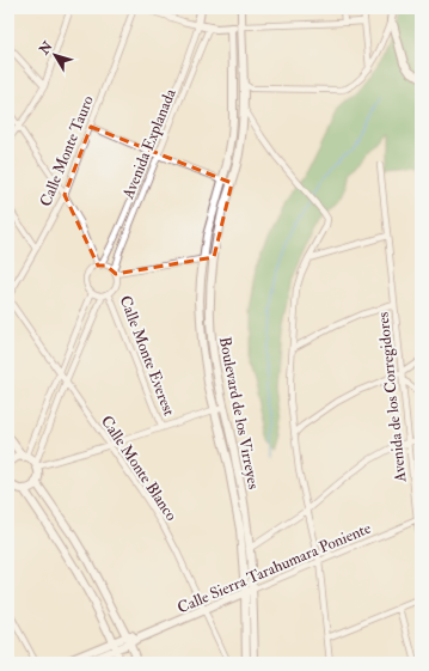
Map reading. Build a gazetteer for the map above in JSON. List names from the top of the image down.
{
  "streets": {
    "street": [
      "Avenida Explanada",
      "Calle Monte Tauro",
      "Calle Monte Everest",
      "Avenida de los Corregidores",
      "Boulevard de los Virreyes",
      "Calle Monte Blanco",
      "Calle Sierra Tarahumara Poniente"
    ]
  },
  "crossings": [
    ["Avenida Explanada", "Calle Monte Everest"],
    ["Calle Monte Tauro", "Calle Monte Blanco"],
    ["Avenida de los Corregidores", "Calle Sierra Tarahumara Poniente"],
    ["Boulevard de los Virreyes", "Calle Sierra Tarahumara Poniente"],
    ["Calle Monte Blanco", "Calle Sierra Tarahumara Poniente"]
  ],
  "north": "top left"
}
